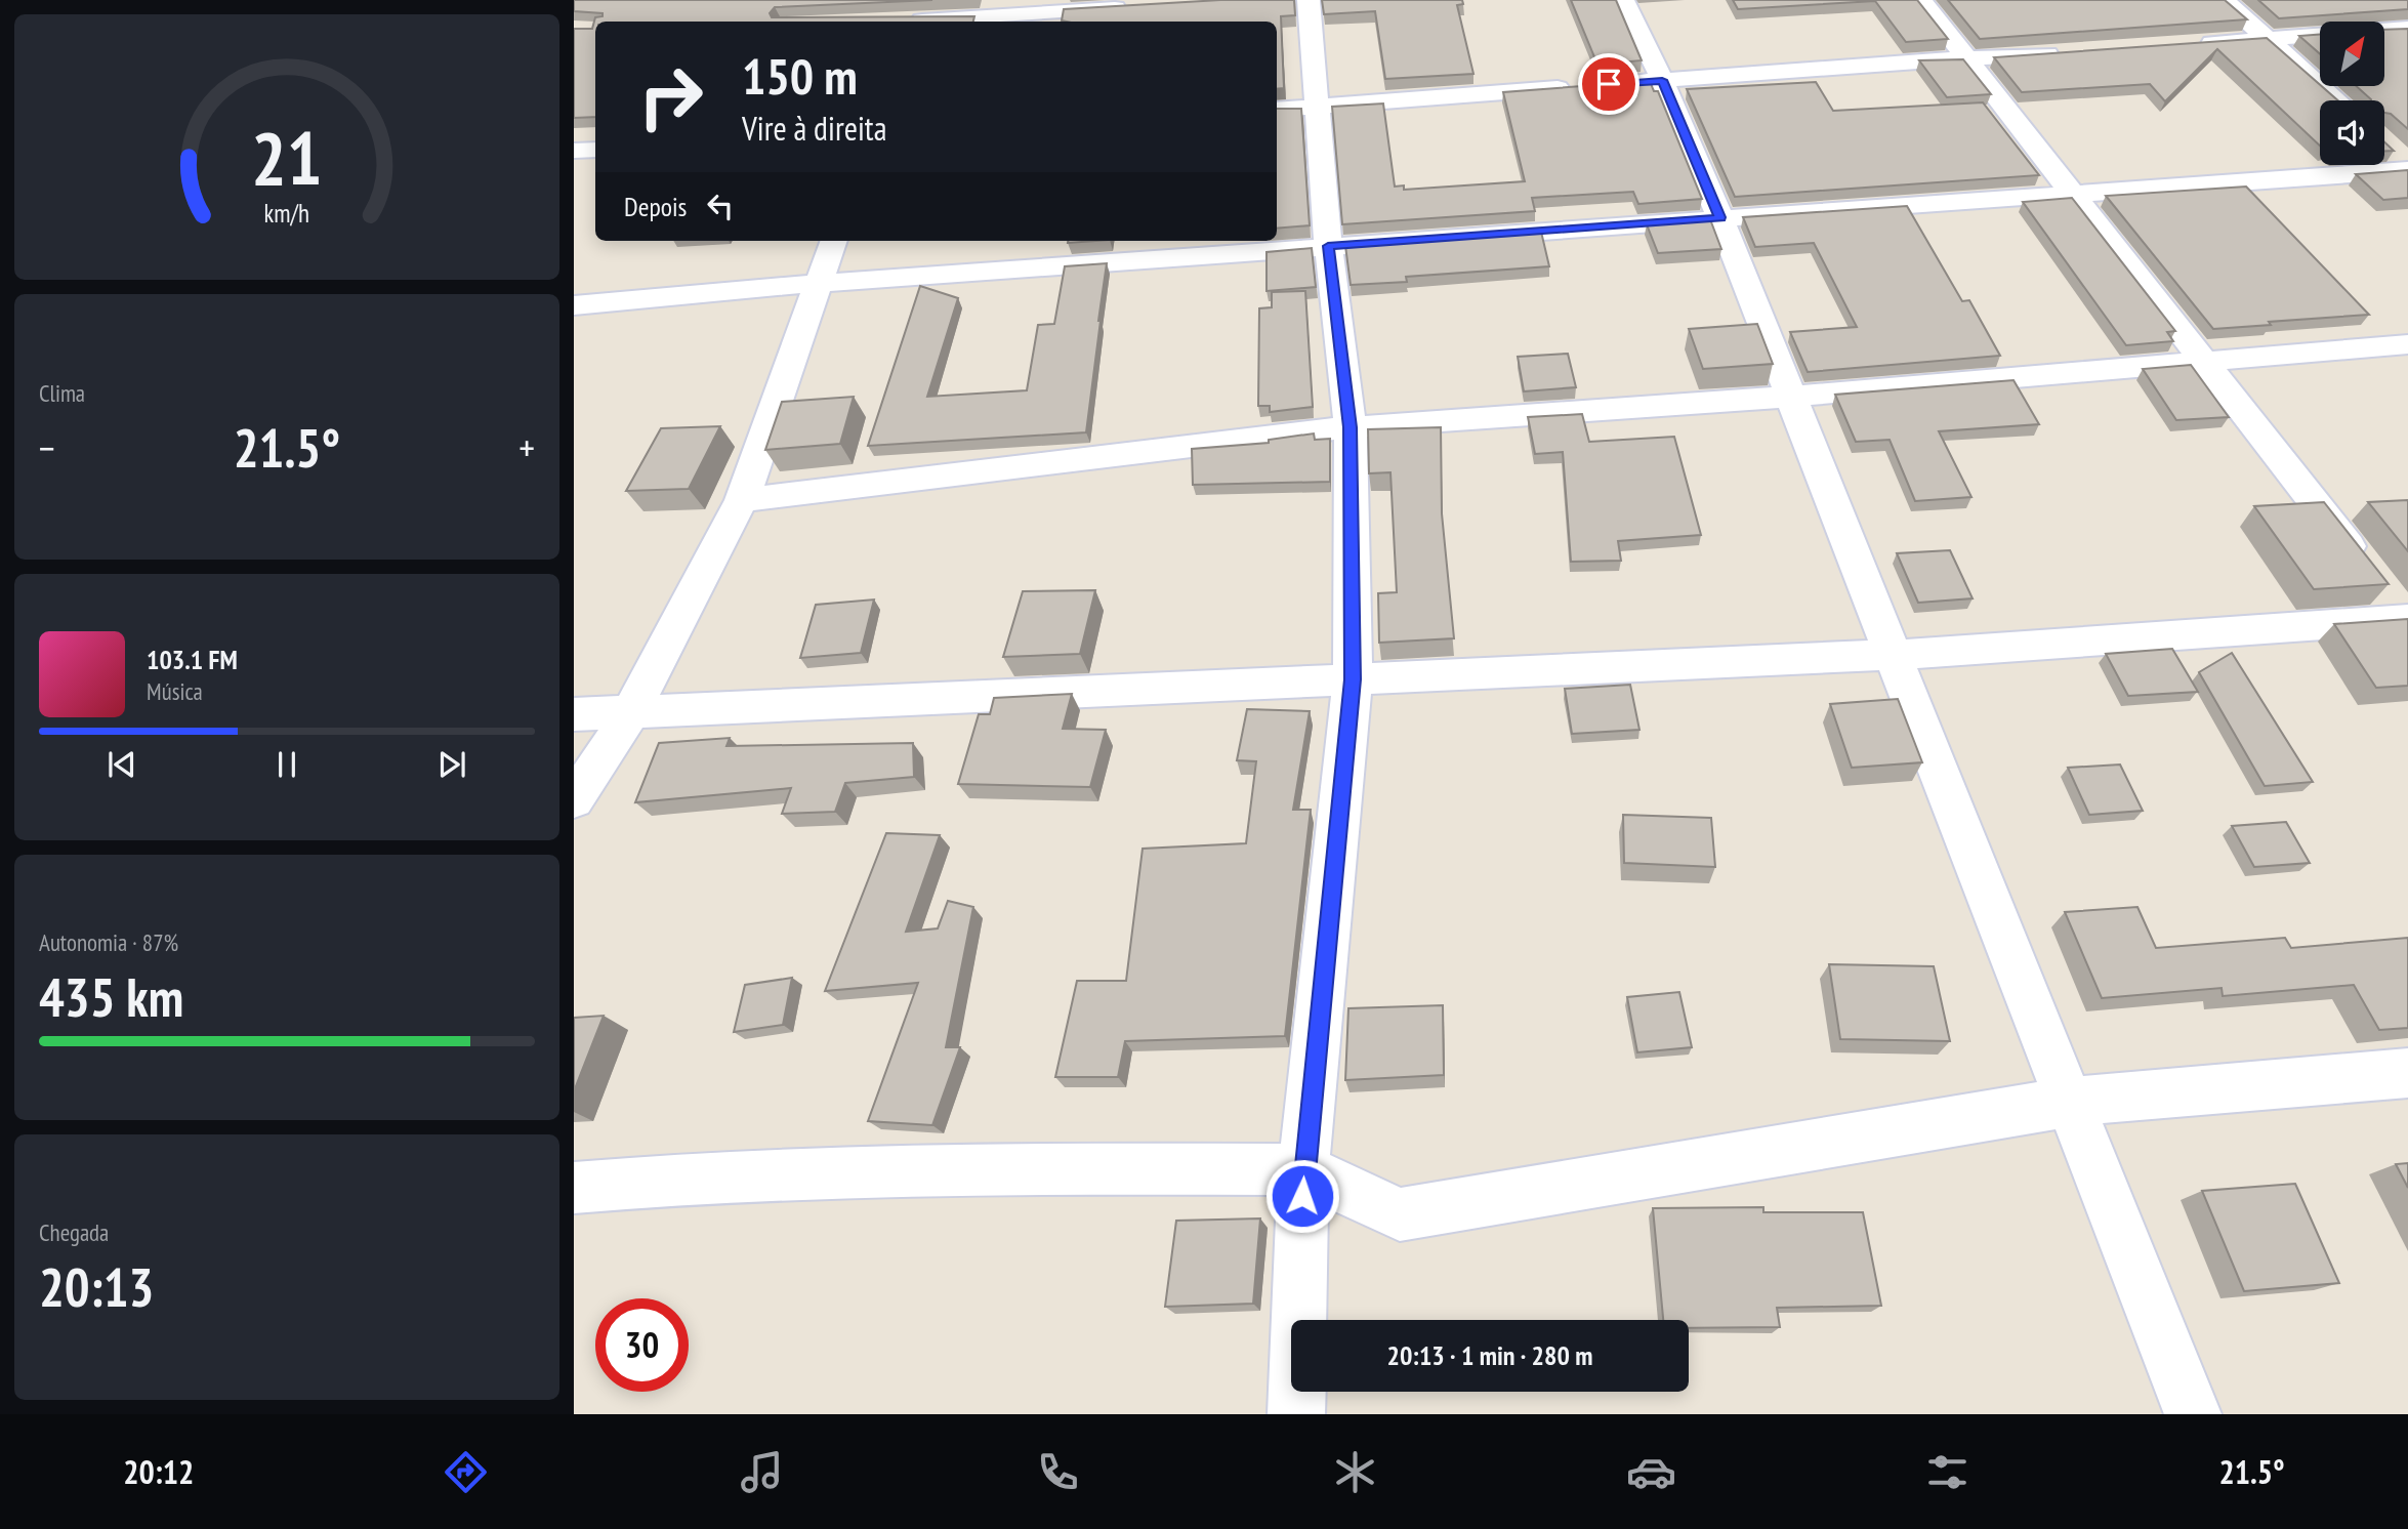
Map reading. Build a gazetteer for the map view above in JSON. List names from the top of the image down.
{
  "north": "top right",
  "page": {
    "turn": ["150 m", "Vire à direita"],
    "then": "Depois",
    "tile": [
      "Clima",
      ["Autonomia · 87%", "435 km"],
      ["Chegada", "20:13"]
    ],
    "heat": ["−", "21.5°", "+"],
    "song": ["103.1 FM", "Música"],
    "limit": "30",
    "trip": "20:13 · 1 min · 280 m",
    "tabs": ["20:12", "21.5°"],
    "gauge": ["21", "km/h"]
  }
}
